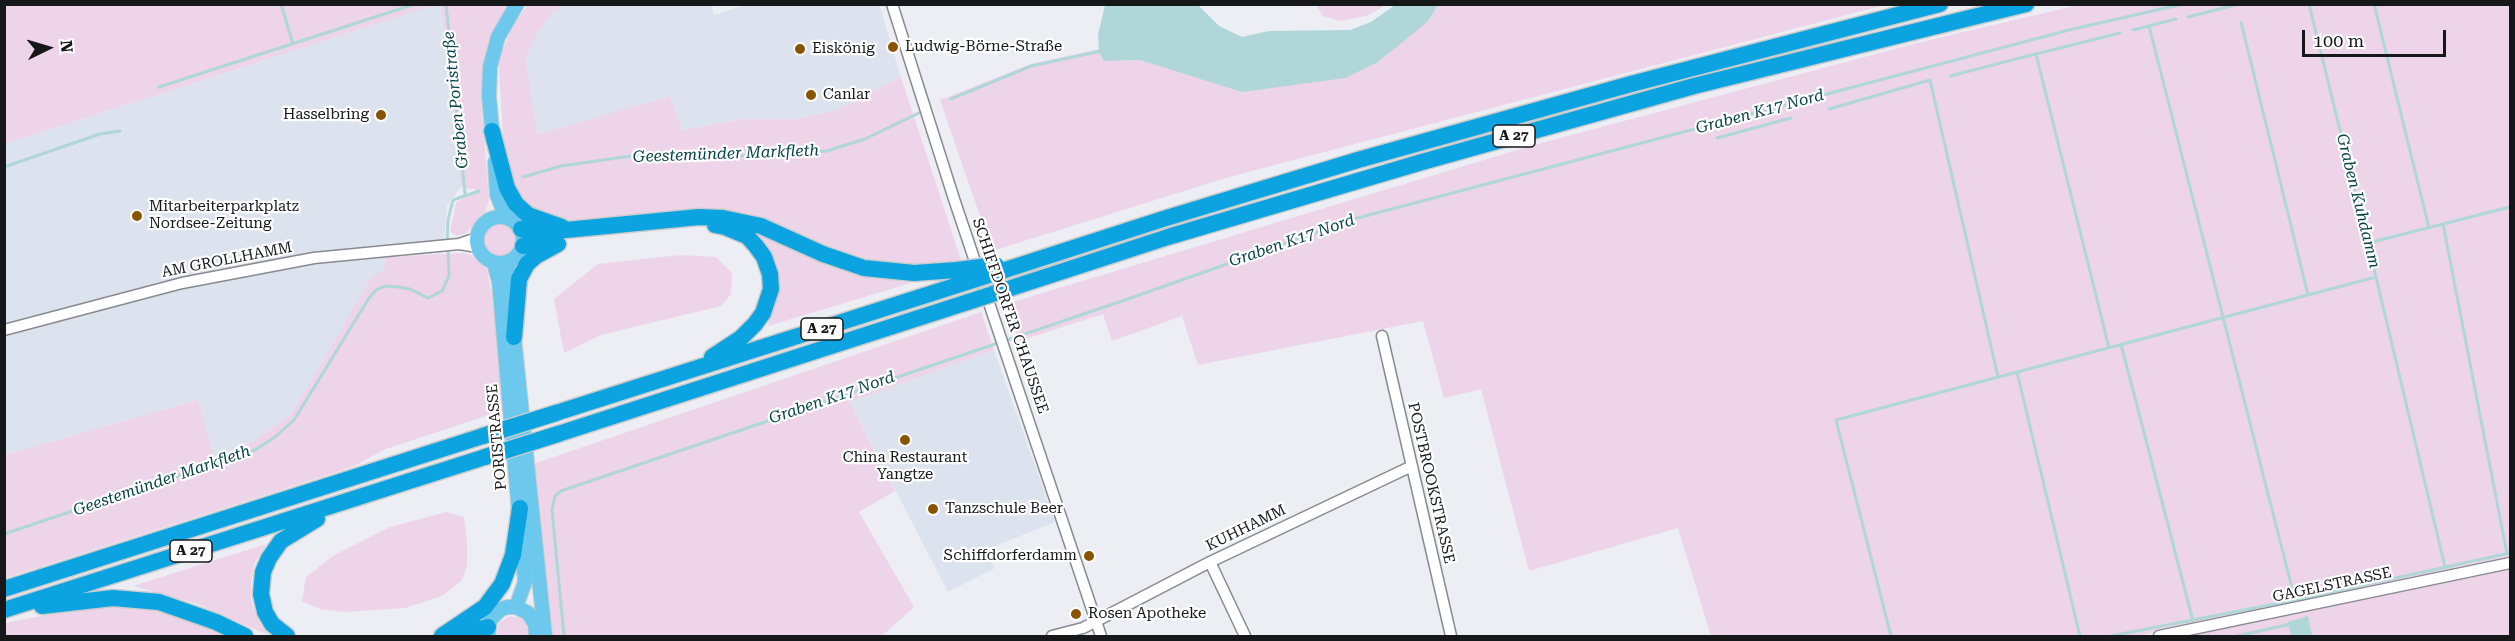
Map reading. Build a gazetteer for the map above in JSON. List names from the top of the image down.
{
  "streets": {
    "highway": ["A 27"],
    "main road": ["PORISTRASSE"],
    "street": [
      "AM GROLLHAMM",
      "SCHIFFDORFER CHAUSSEE",
      "POSTBROOKSTRASSE",
      "KUHHAMM",
      "GAGELSTRASSE"
    ]
  },
  "crossings": [
    ["AM GROLLHAMM", "PORISTRASSE"],
    ["SCHIFFDORFER CHAUSSEE", "KUHHAMM"],
    ["POSTBROOKSTRASSE", "KUHHAMM"]
  ],
  "water": [
    "Graben Poristraße",
    "Graben K17 Nord",
    "Geestemünder Markfleth",
    "Graben Kuhdamm"
  ],
  "places": [
    "Ludwig-Börne-Straße",
    "Eiskönig",
    "Canlar",
    "Hasselbring",
    "Mitarbeiterparkplatz Nordsee-Zeitung",
    "China Restaurant Yangtze",
    "Tanzschule Beer",
    "Schiffdorferdamm",
    "Rosen Apotheke"
  ],
  "scale_bar": "100 m",
  "north": "right"
}
